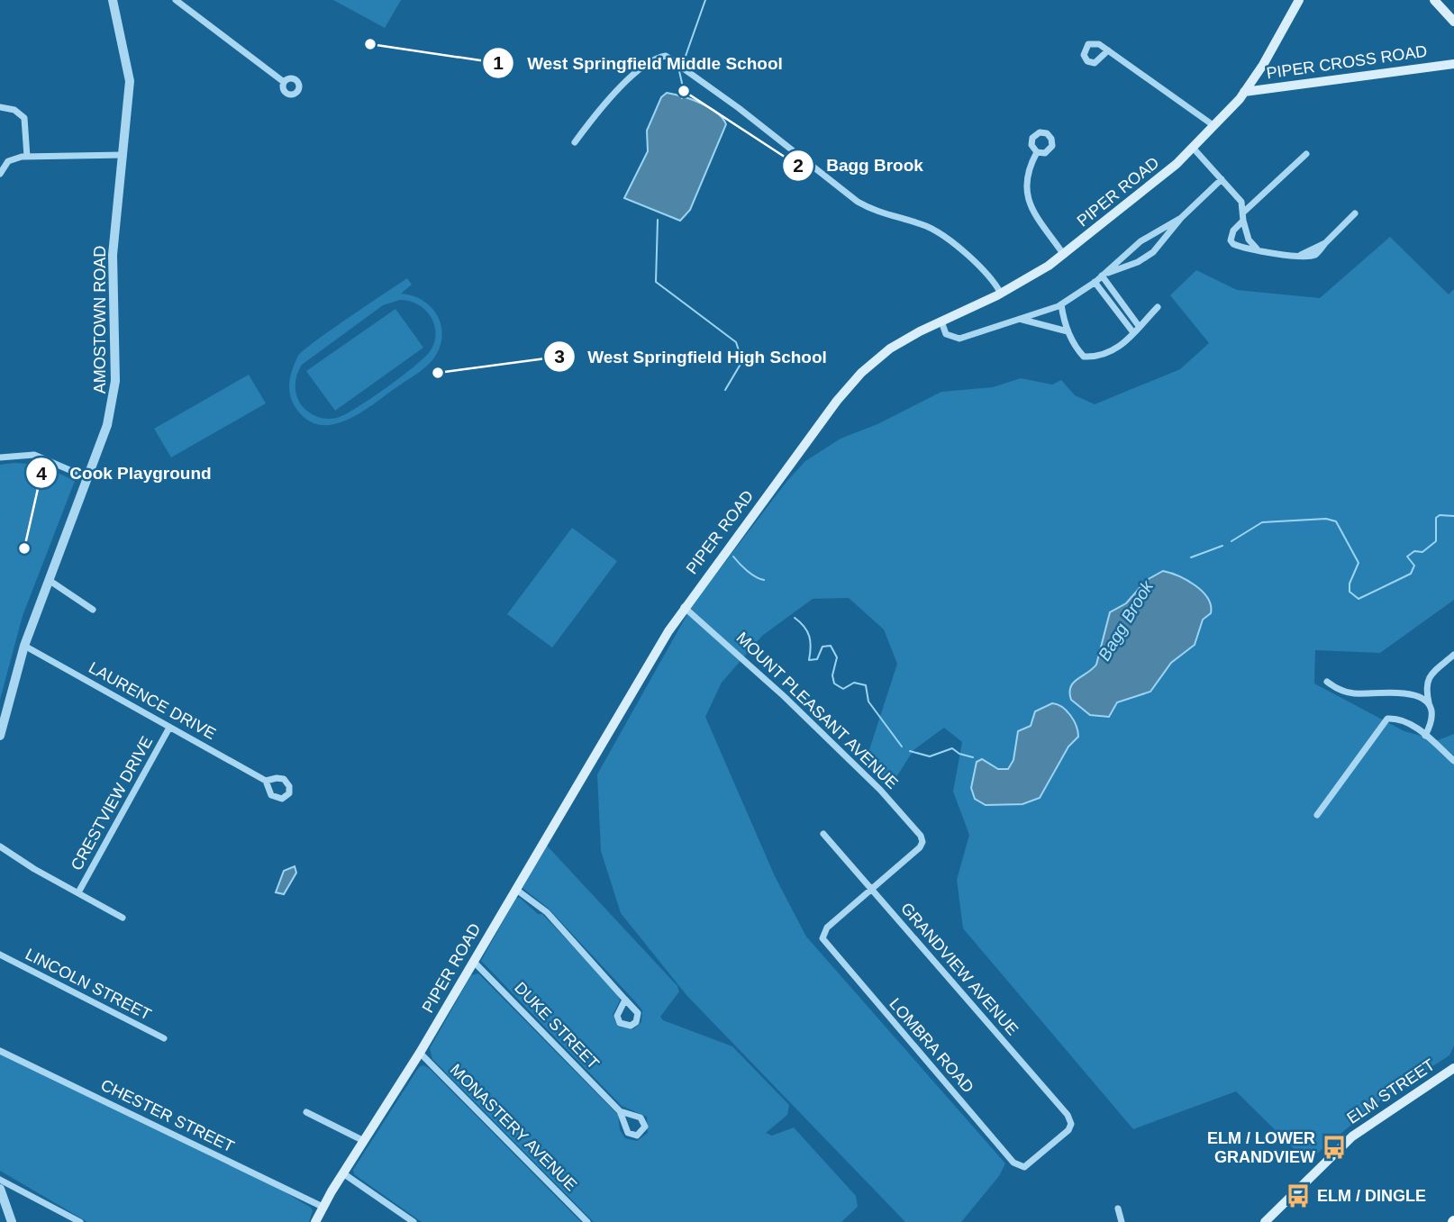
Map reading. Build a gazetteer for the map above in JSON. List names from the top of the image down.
{
  "streets": {
    "main road": ["PIPER CROSS ROAD", "PIPER ROAD", "ELM STREET"],
    "street": [
      "AMOSTOWN ROAD",
      "LAURENCE DRIVE",
      "MOUNT PLEASANT AVENUE",
      "CRESTVIEW DRIVE",
      "GRANDVIEW AVENUE",
      "LINCOLN STREET",
      "DUKE STREET",
      "LOMBRA ROAD",
      "CHESTER STREET",
      "MONASTERY AVENUE"
    ]
  },
  "crossings": [
    ["PIPER CROSS ROAD", "PIPER ROAD"],
    ["PIPER ROAD", "MOUNT PLEASANT AVENUE"],
    ["PIPER ROAD", "DUKE STREET"],
    ["PIPER ROAD", "CHESTER STREET"],
    ["PIPER ROAD", "MONASTERY AVENUE"],
    ["AMOSTOWN ROAD", "LAURENCE DRIVE"],
    ["LAURENCE DRIVE", "CRESTVIEW DRIVE"],
    ["MOUNT PLEASANT AVENUE", "GRANDVIEW AVENUE"],
    ["MOUNT PLEASANT AVENUE", "LOMBRA ROAD"],
    ["GRANDVIEW AVENUE", "LOMBRA ROAD"]
  ],
  "water": ["Bagg Brook"],
  "places": {
    "other": [
      "West Springfield Middle School",
      "Bagg Brook",
      "West Springfield High School",
      "Cook Playground"
    ],
    "bus stop": ["ELM / LOWER GRANDVIEW", "ELM / DINGLE"]
  }
}
